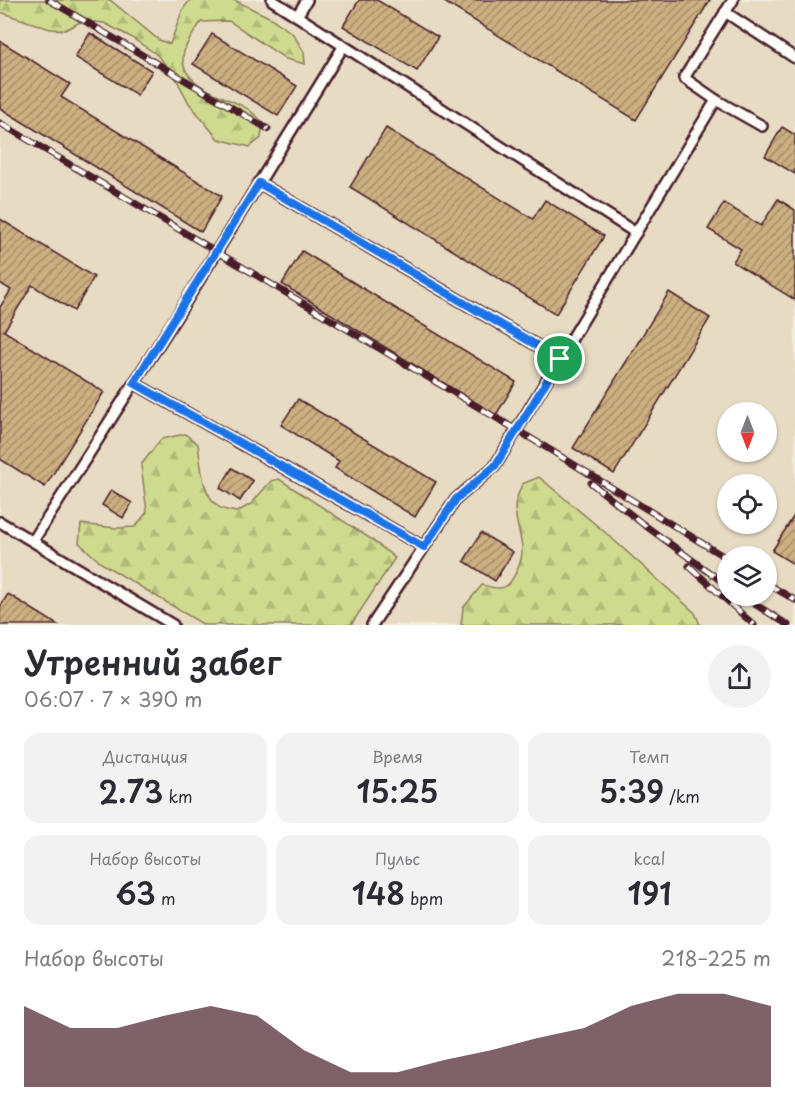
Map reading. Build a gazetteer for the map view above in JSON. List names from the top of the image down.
{
  "north": "bottom",
  "page": {
    "heading": ["Утренний забег", "06:07 · 7 × 390 m"],
    "stats": [
      ["Дистанция", "2.73 km"],
      ["Время", "15:25"],
      ["Темп", "5:39 /km"],
      ["Набор высоты", "63 m"],
      ["Пульс", "148 bpm"],
      ["kcal", "191"]
    ],
    "chart": ["Набор высоты", "218–225 m"]
  }
}
